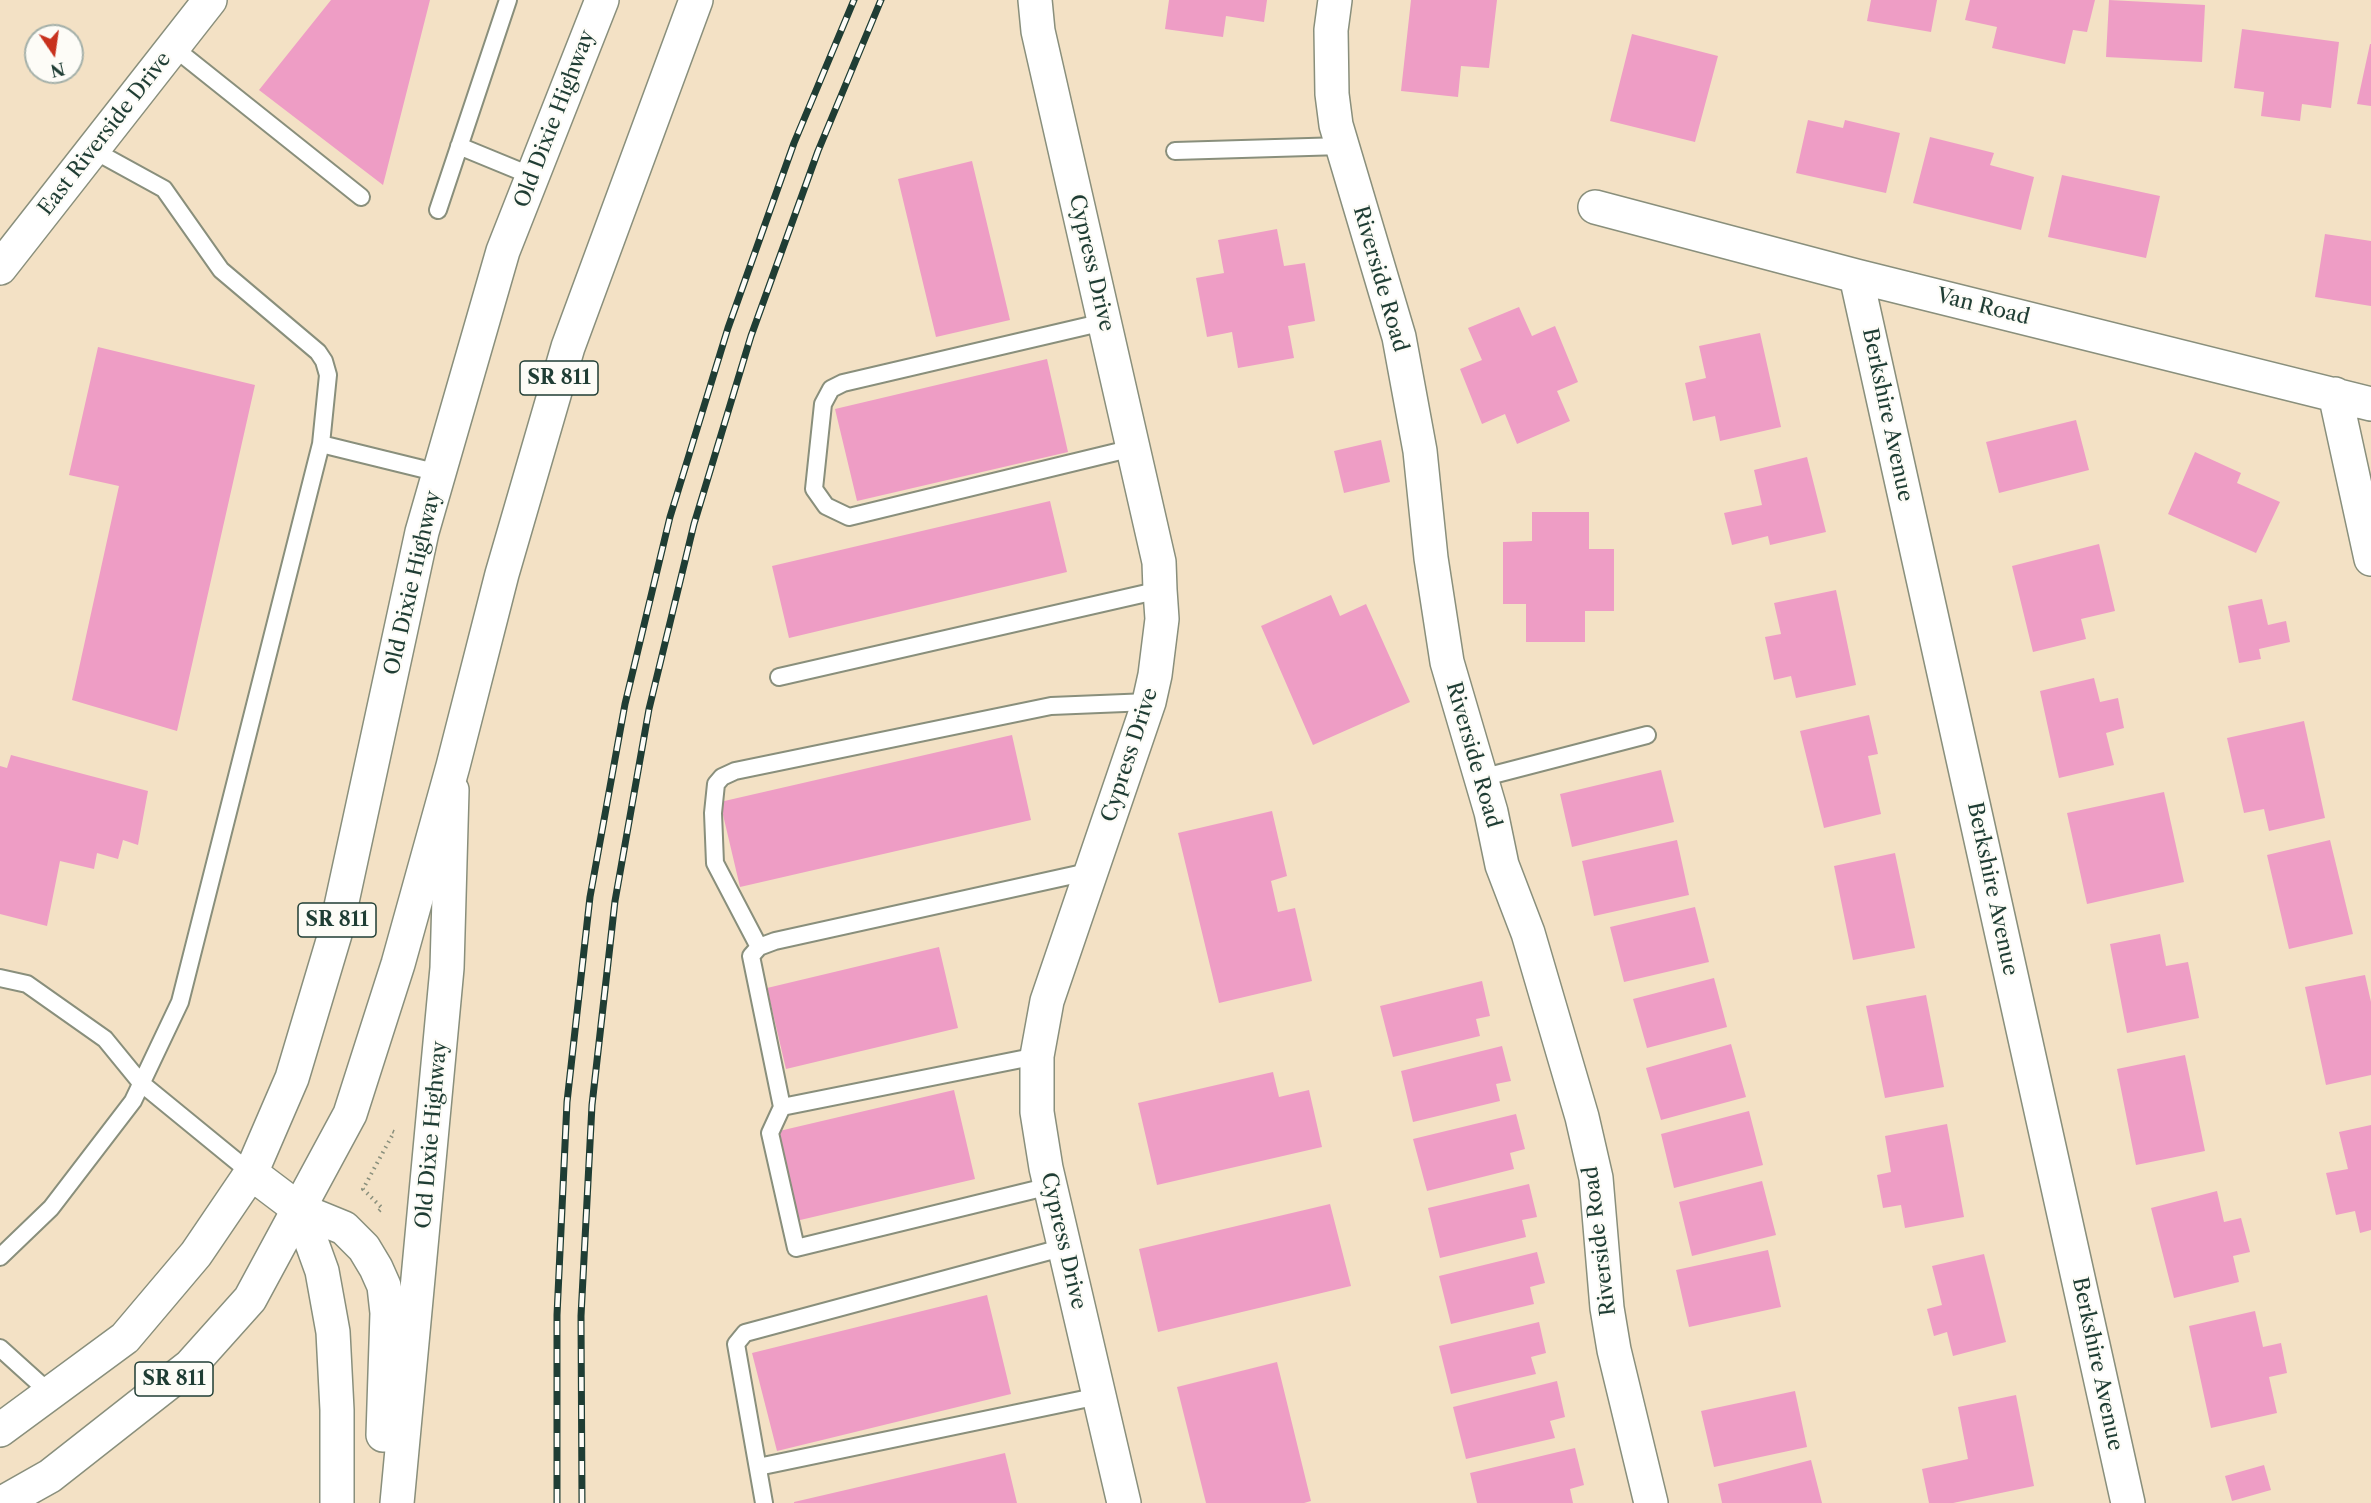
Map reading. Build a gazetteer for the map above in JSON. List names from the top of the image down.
{
  "streets": {
    "street": [
      "Old Dixie Highway",
      "East Riverside Drive",
      "Cypress Drive",
      "Riverside Road",
      "Van Road",
      "SR 811",
      "Berkshire Avenue"
    ]
  },
  "crossings": [
    ["Van Road", "Berkshire Avenue"]
  ],
  "north": "bottom"
}
